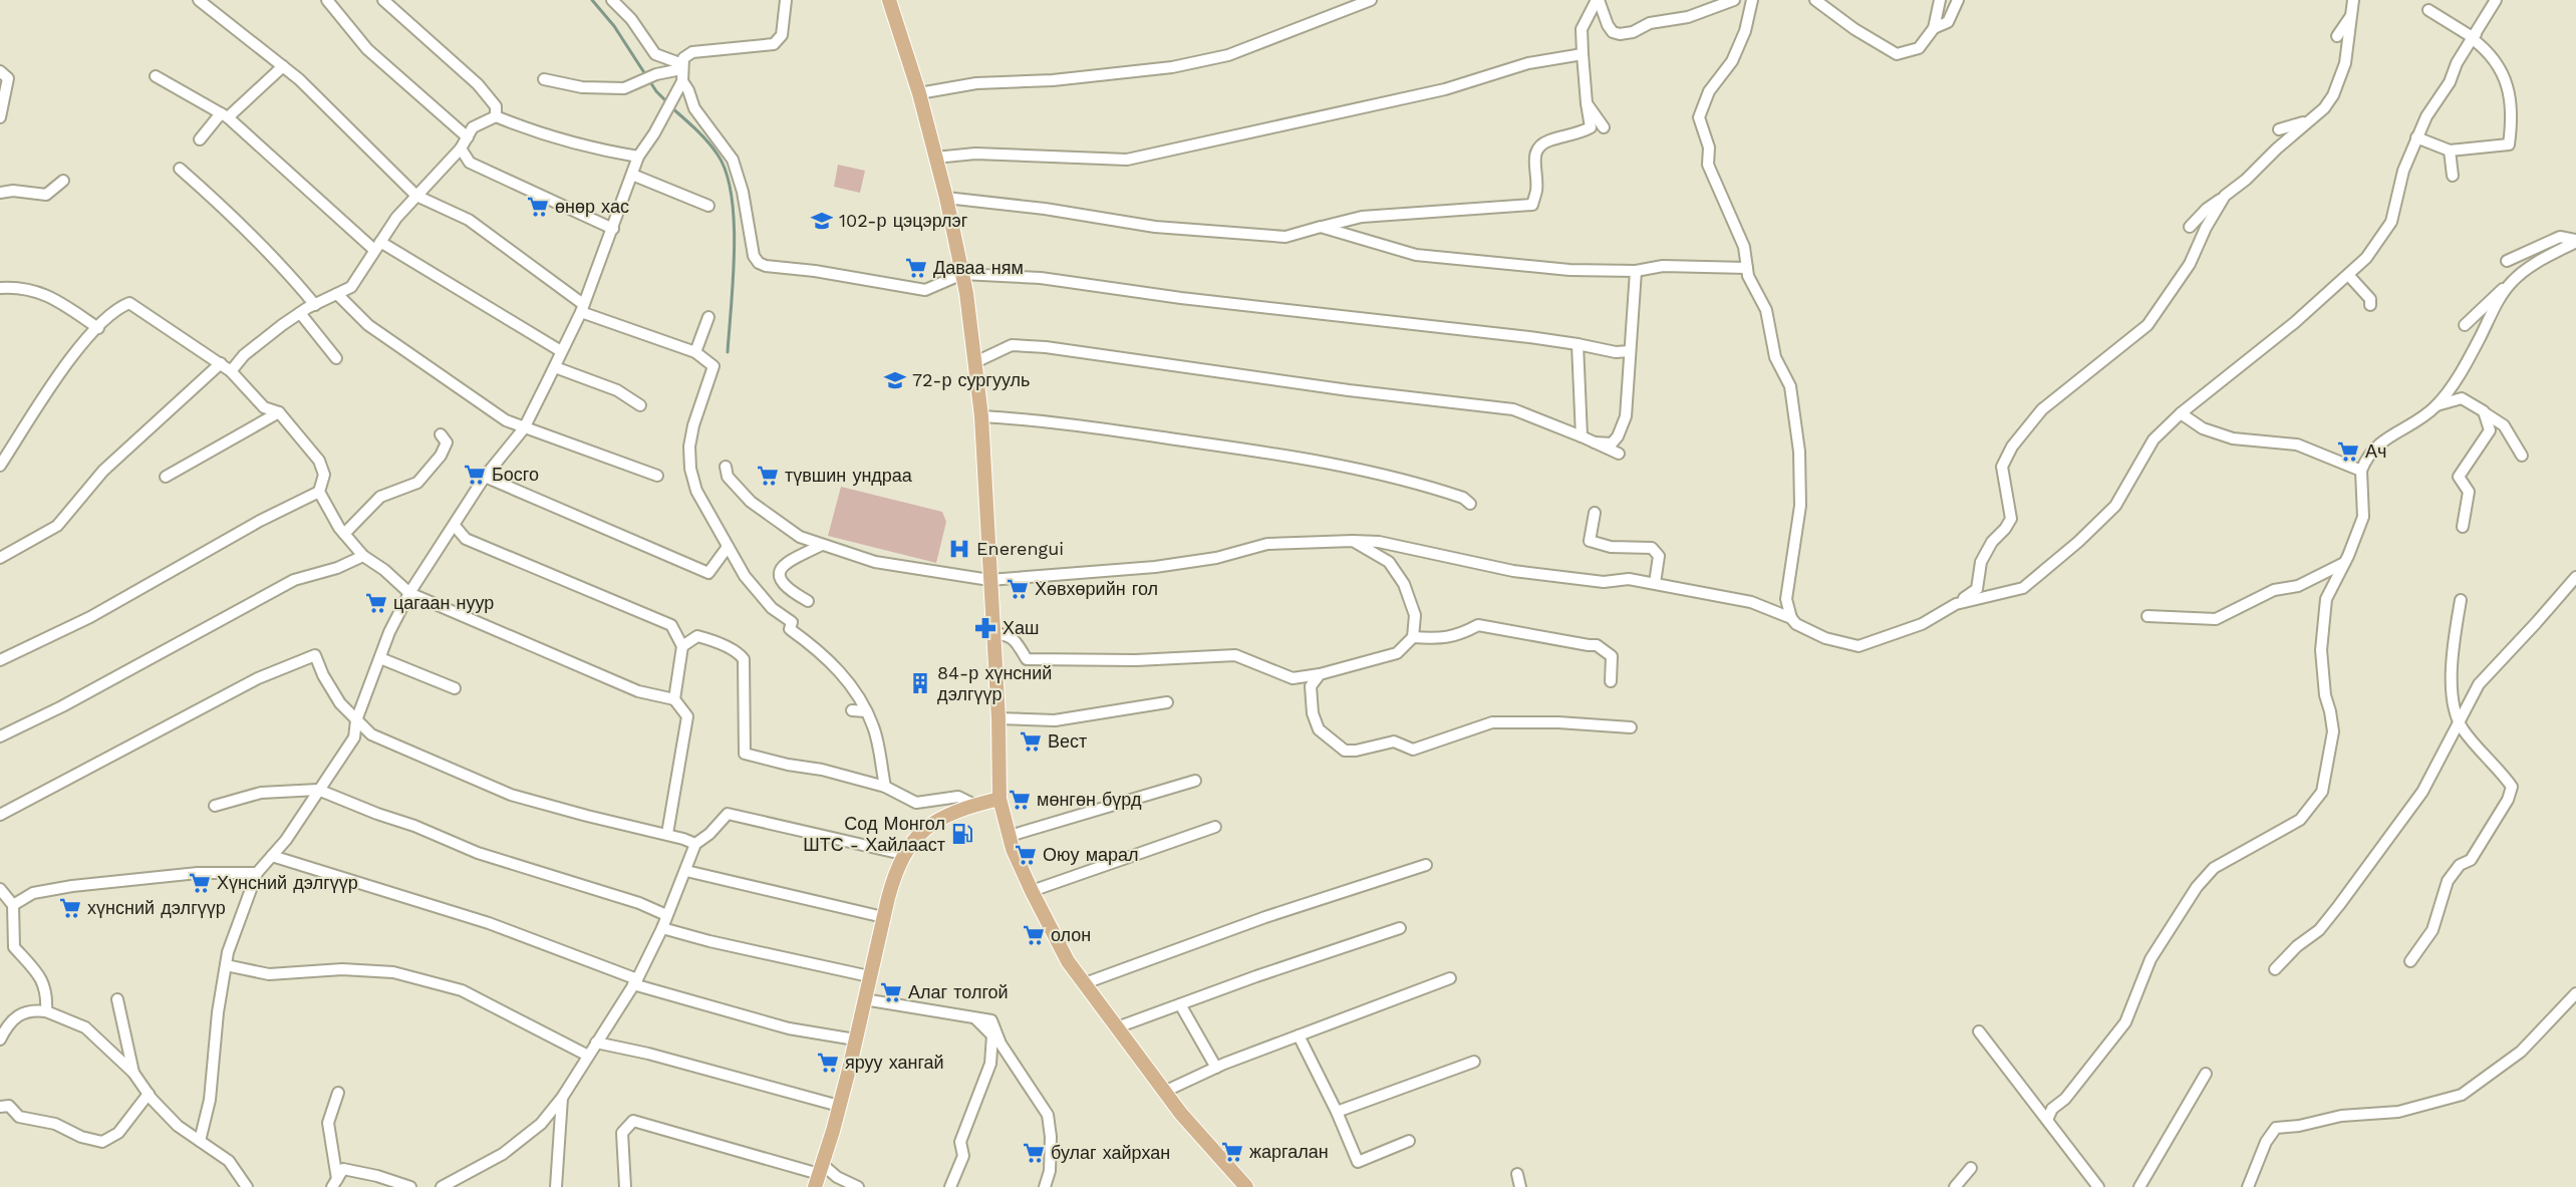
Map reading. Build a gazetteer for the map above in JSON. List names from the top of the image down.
{
  "places": {
    "supermarket": [
      "өнөр хас",
      "Даваа ням",
      "Ач",
      "Босго",
      "түвшин ундраа",
      "Хөвхөрийн гол",
      "цагаан нуур",
      "Вест",
      "мөнгөн бүрд",
      "Оюу марал",
      "Хүнсний дэлгүүр",
      "хүнсний дэлгүүр",
      "олон",
      "Алаг толгой",
      "яруу хангай",
      "жаргалан",
      "булаг хайрхан"
    ],
    "school or university": ["102-р цэцэрлэг", "72-р сургууль"],
    "hospital": ["Enerengui"],
    "pharmacy": ["Хаш"],
    "building": ["84-р хүнсний дэлгүүр"],
    "fuel station": ["Сод Монгол ШТС - Хайлааст"]
  }
}
